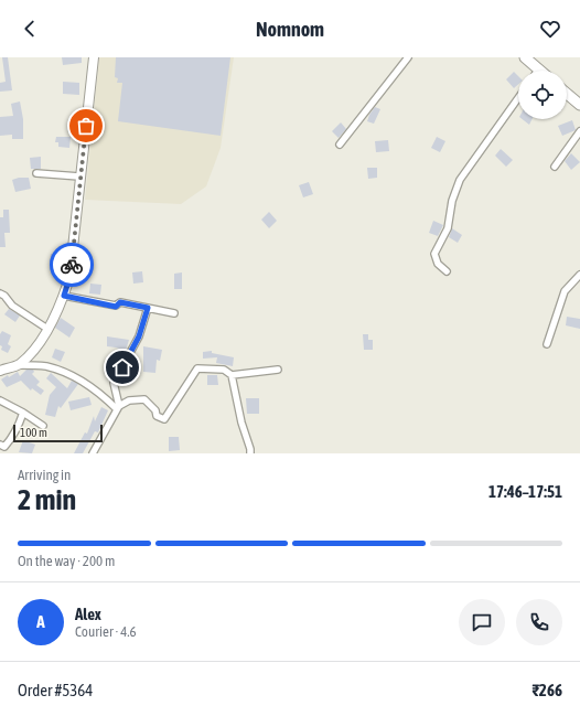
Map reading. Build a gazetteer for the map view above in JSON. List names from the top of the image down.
{
  "scale_bar": "100 m",
  "page": {
    "header": "Nomnom",
    "scale": "100 m",
    "heading": ["2 min", "Arriving in", "17:46–17:51"],
    "panel": [
      "Alex",
      "Courier · 4.6",
      "Order #5364",
      "₹266"
    ],
    "bar": "On the way · 200 m",
    "round": "A"
  }
}
